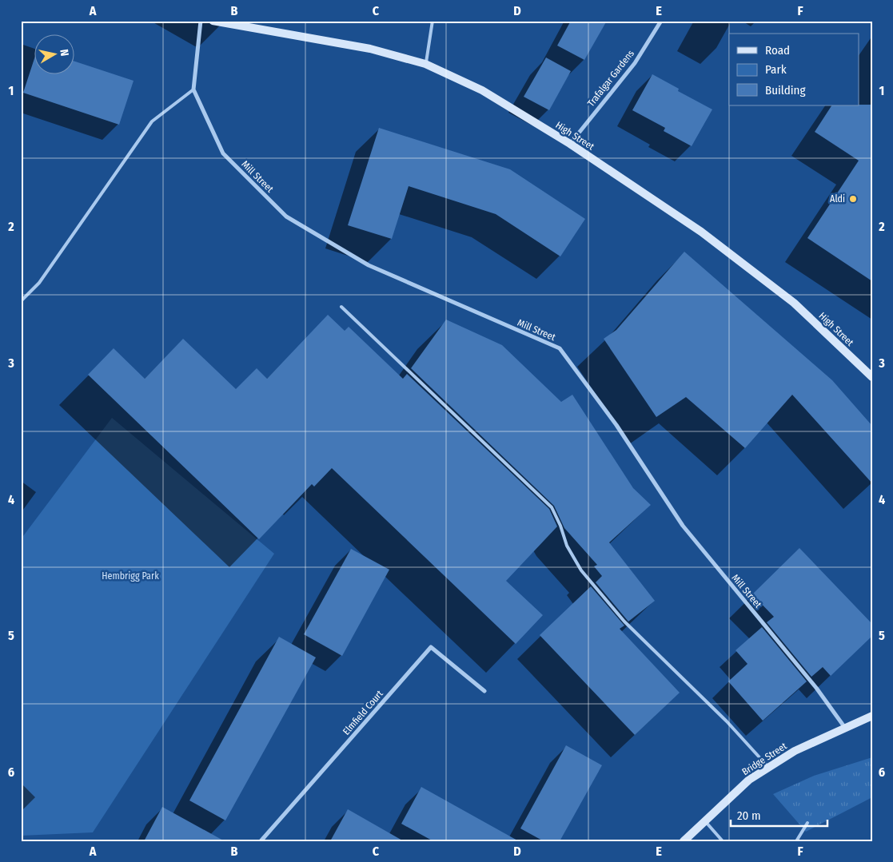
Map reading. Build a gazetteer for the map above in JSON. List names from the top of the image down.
{
  "streets": {
    "street": [
      "Trafalgar Gardens",
      "High Street",
      "Mill Street",
      "Elmfield Court",
      "Bridge Street"
    ]
  },
  "crossings": [
    ["Trafalgar Gardens", "High Street"],
    ["Mill Street", "Bridge Street"]
  ],
  "parks": ["Hembrigg Park"],
  "places": ["Aldi"],
  "legend": ["Road", "Park", "Building"],
  "scale_bar": "20 m",
  "north": "right",
  "grid": {
    "columns": [
      "A",
      "B",
      "C",
      "D",
      "E",
      "F"
    ],
    "rows": [
      "1",
      "2",
      "3",
      "4",
      "5",
      "6"
    ]
  }
}
